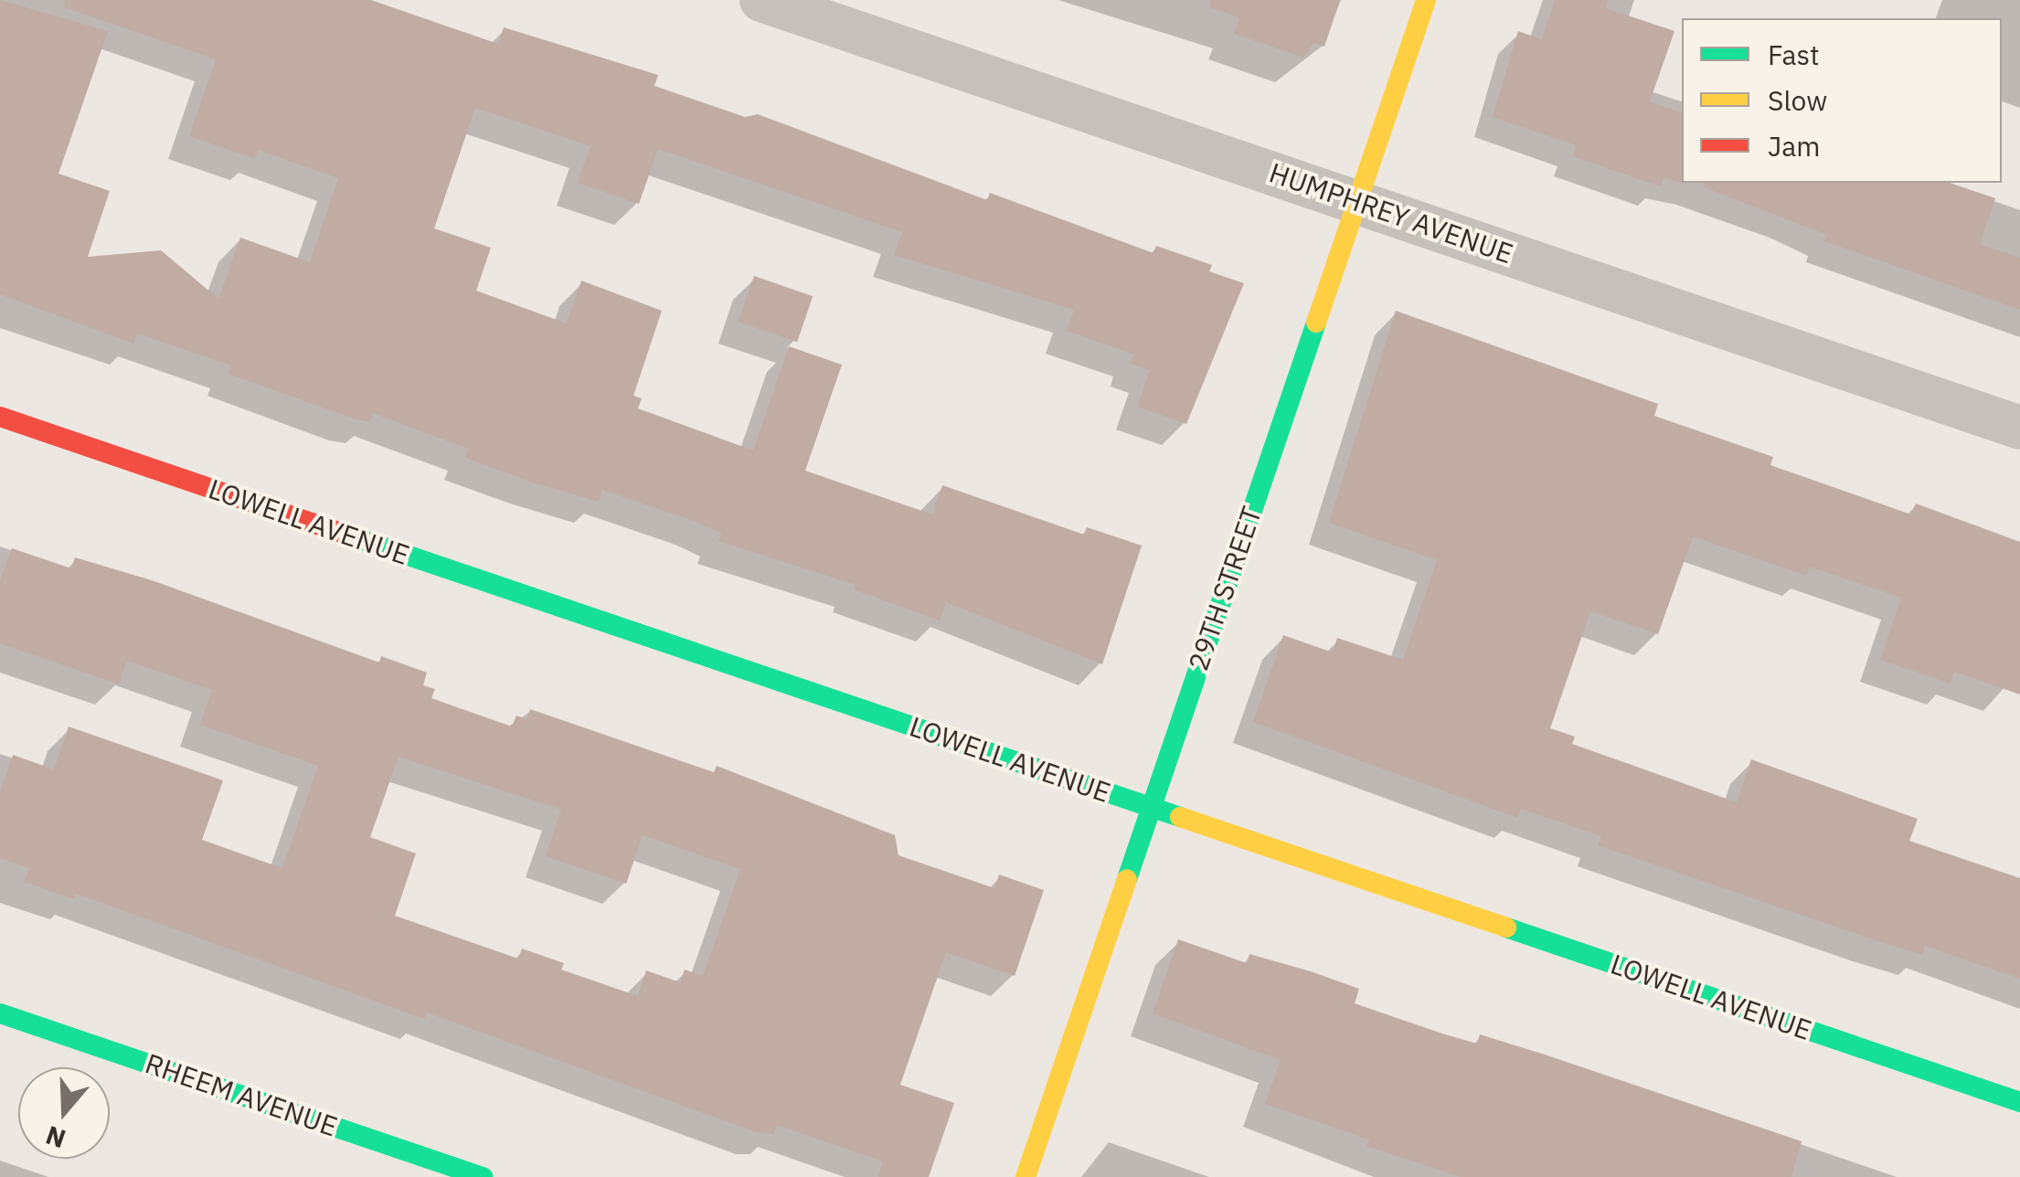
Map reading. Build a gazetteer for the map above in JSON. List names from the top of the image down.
{
  "streets": {
    "street": [
      "HUMPHREY AVENUE",
      "LOWELL AVENUE",
      "29TH STREET",
      "RHEEM AVENUE"
    ]
  },
  "crossings": [
    ["HUMPHREY AVENUE", "29TH STREET"],
    ["LOWELL AVENUE", "29TH STREET"]
  ],
  "legend": ["Fast", "Slow", "Jam"],
  "north": "bottom"
}
